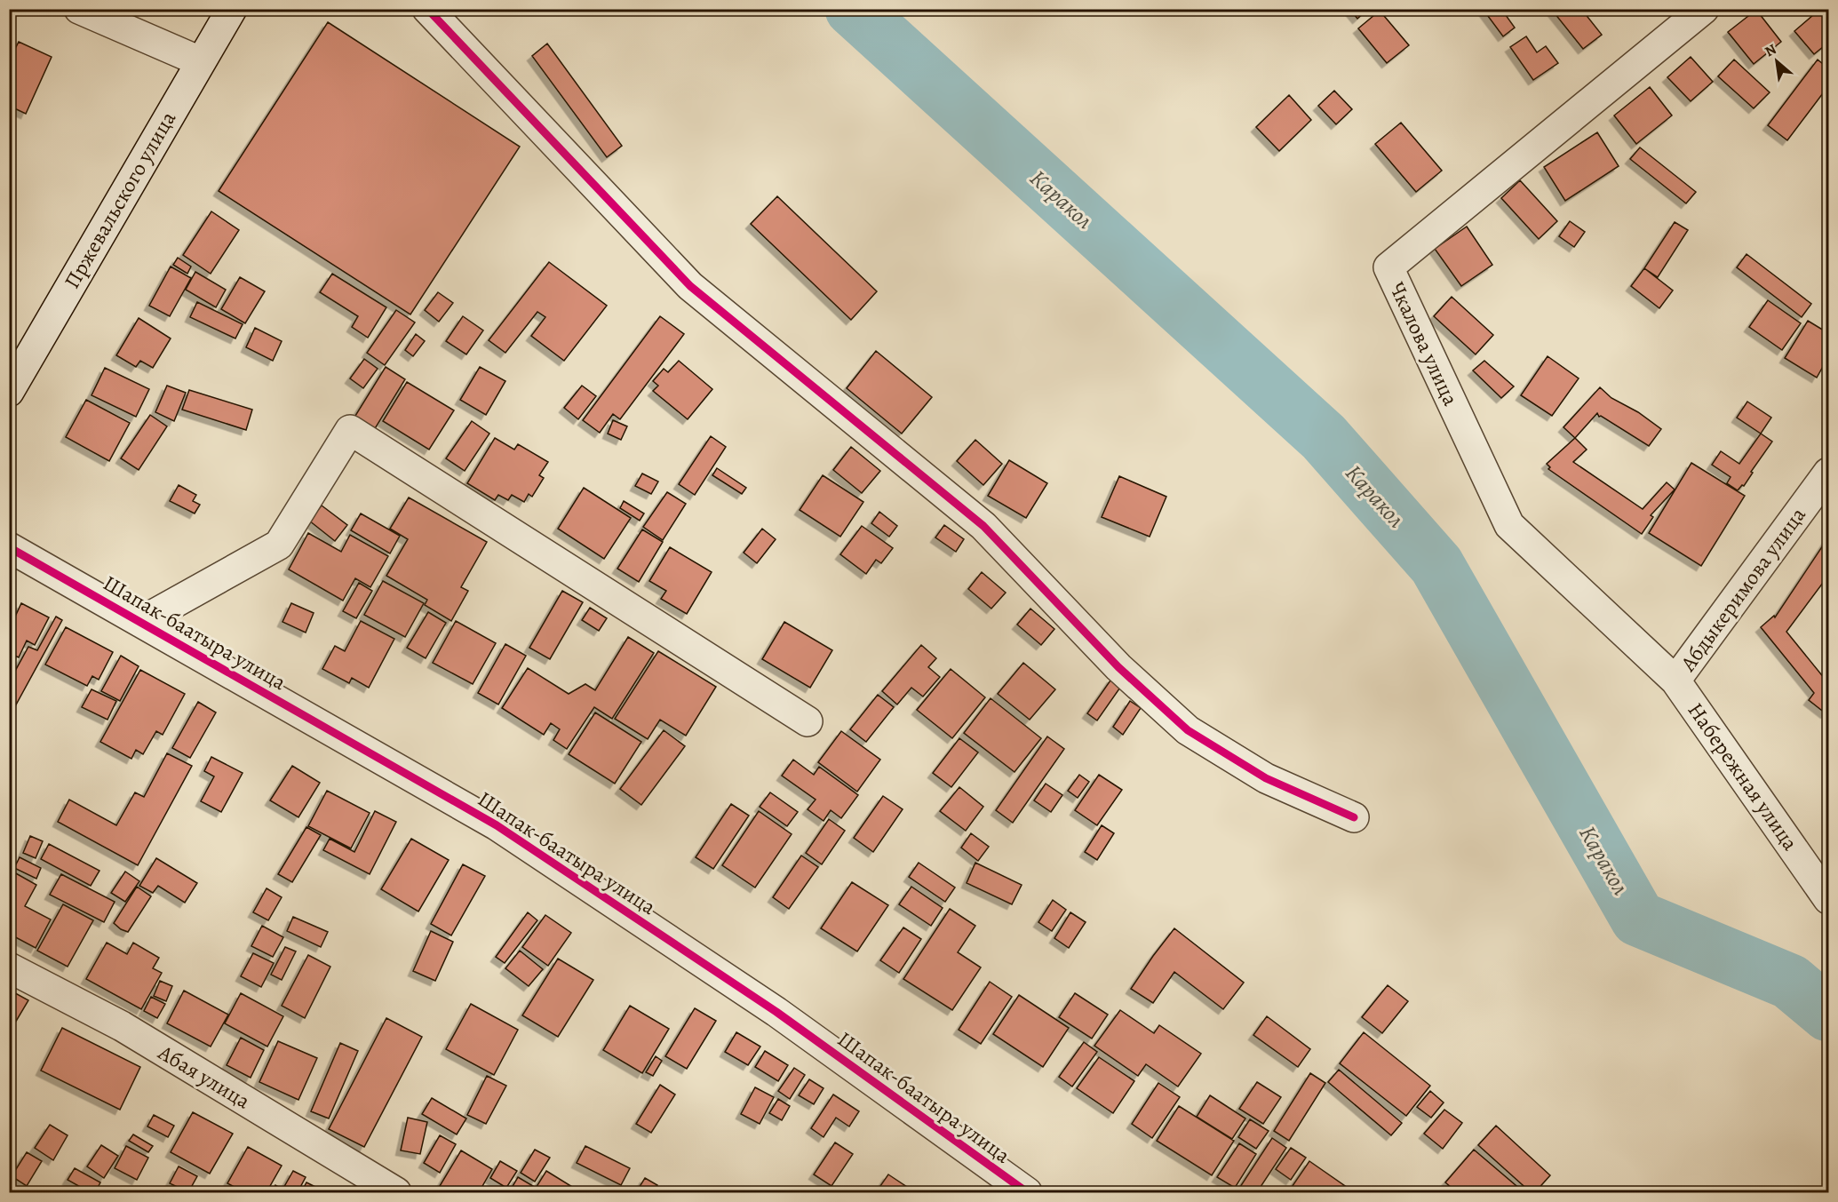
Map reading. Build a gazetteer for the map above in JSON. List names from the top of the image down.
{
  "streets": {
    "street": [
      "Пржевальского улица",
      "Чкалова улица",
      "Абдыкеримова улица",
      "Шапак-баатыра улица",
      "Набережная улица",
      "Абая улица"
    ]
  },
  "crossings": [
    ["Чкалова улица", "Абдыкеримова улица"],
    ["Чкалова улица", "Набережная улица"],
    ["Абдыкеримова улица", "Набережная улица"]
  ],
  "water": ["Каракол"],
  "north": "top left"
}
